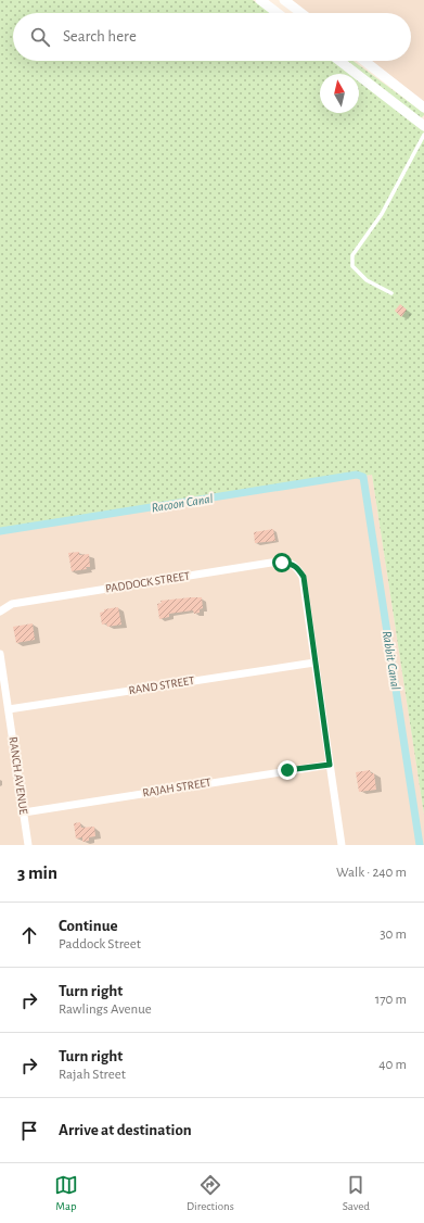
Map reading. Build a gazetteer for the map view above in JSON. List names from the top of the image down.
{
  "streets": {
    "street": [
      "PADDOCK STREET",
      "RAND STREET",
      "RANCH AVENUE",
      "RAJAH STREET"
    ]
  },
  "crossings": [
    ["PADDOCK STREET", "RAND STREET"],
    ["RAND STREET", "RANCH AVENUE"],
    ["RANCH AVENUE", "RAJAH STREET"]
  ],
  "water": ["Racoon Canal", "Rabbit Canal"],
  "north": "top",
  "page": {
    "search": "Search here",
    "heading": ["3 min", "Walk · 240 m"],
    "list": [
      ["Continue", "Paddock Street", "30 m"],
      ["Turn right", "Rawlings Avenue", "170 m"],
      ["Turn right", "Rajah Street", "40 m"],
      "Arrive at destination"
    ],
    "nav": ["Map", "Directions", "Saved"]
  }
}
